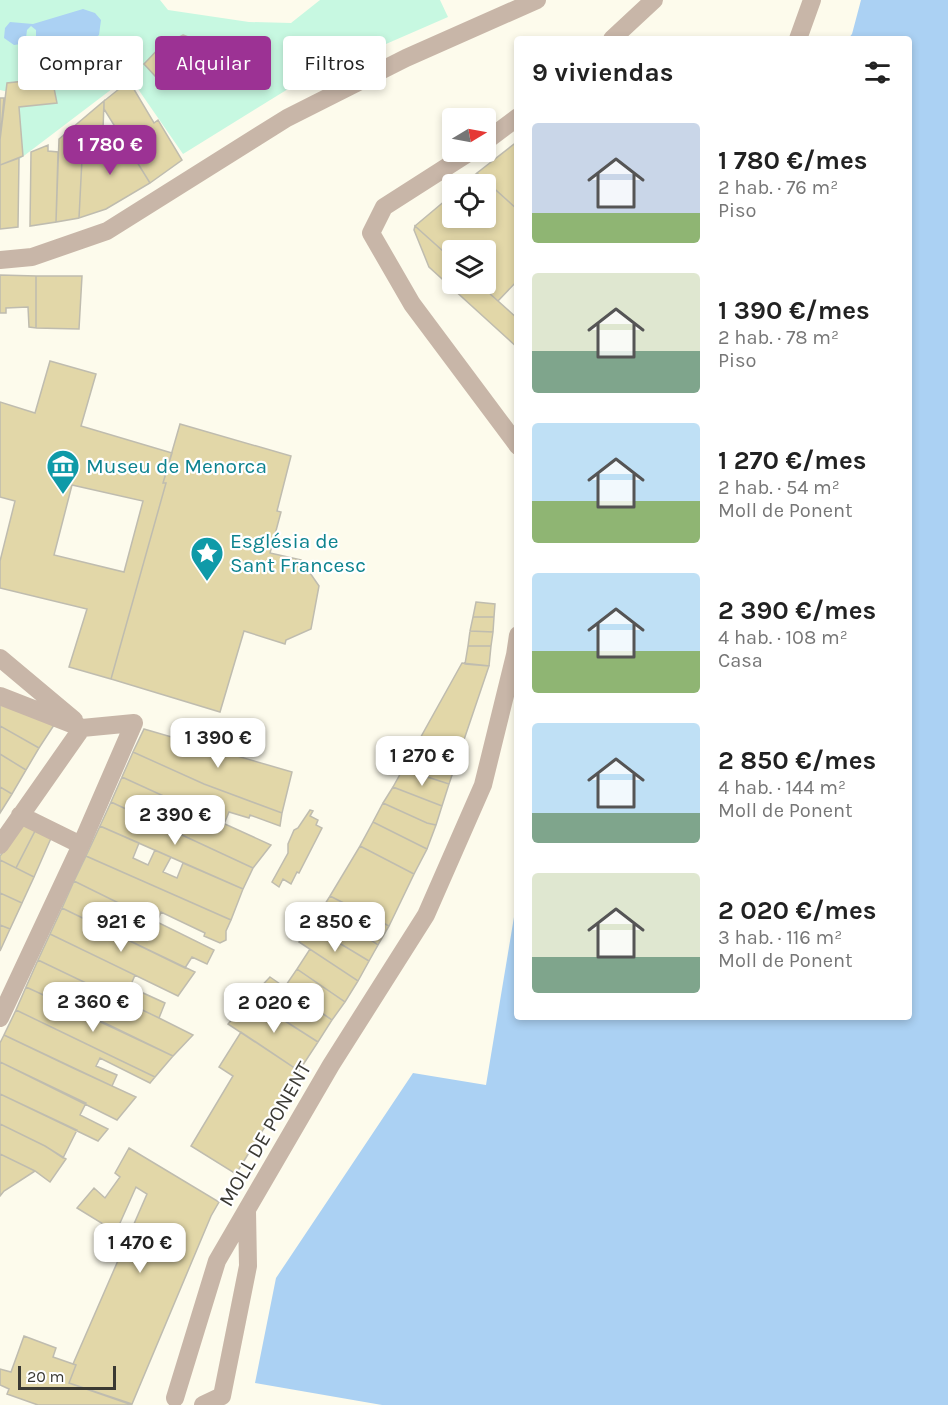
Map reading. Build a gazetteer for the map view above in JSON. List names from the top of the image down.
{
  "streets": {
    "street": ["MOLL DE PONENT"]
  },
  "places": {
    "museum": ["Museu de Menorca"],
    "place": ["Església de Sant Francesc"]
  },
  "scale_bar": "20 m",
  "north": "right",
  "page": {
    "chip": ["Comprar", "Alquilar", "Filtros"],
    "heading": "9 viviendas",
    "list": [
      {
        "name": "1 780 €/mes",
        "note": "2 hab. · 76 m² · Piso"
      },
      {
        "name": "1 390 €/mes",
        "note": "2 hab. · 78 m² · Piso"
      },
      {
        "name": "1 270 €/mes",
        "note": "2 hab. · 54 m² · Moll de Ponent"
      },
      {
        "name": "2 390 €/mes",
        "note": "4 hab. · 108 m² · Casa"
      },
      {
        "name": "2 850 €/mes",
        "note": "4 hab. · 144 m² · Moll de Ponent"
      },
      {
        "name": "2 020 €/mes",
        "note": "3 hab. · 116 m² · Moll de Ponent"
      }
    ],
    "price": [
      "1 780 €",
      "1 390 €",
      "1 270 €",
      "2 390 €",
      "921 €",
      "2 850 €",
      "2 360 €",
      "2 020 €",
      "1 470 €"
    ],
    "scale": "20 m"
  }
}
